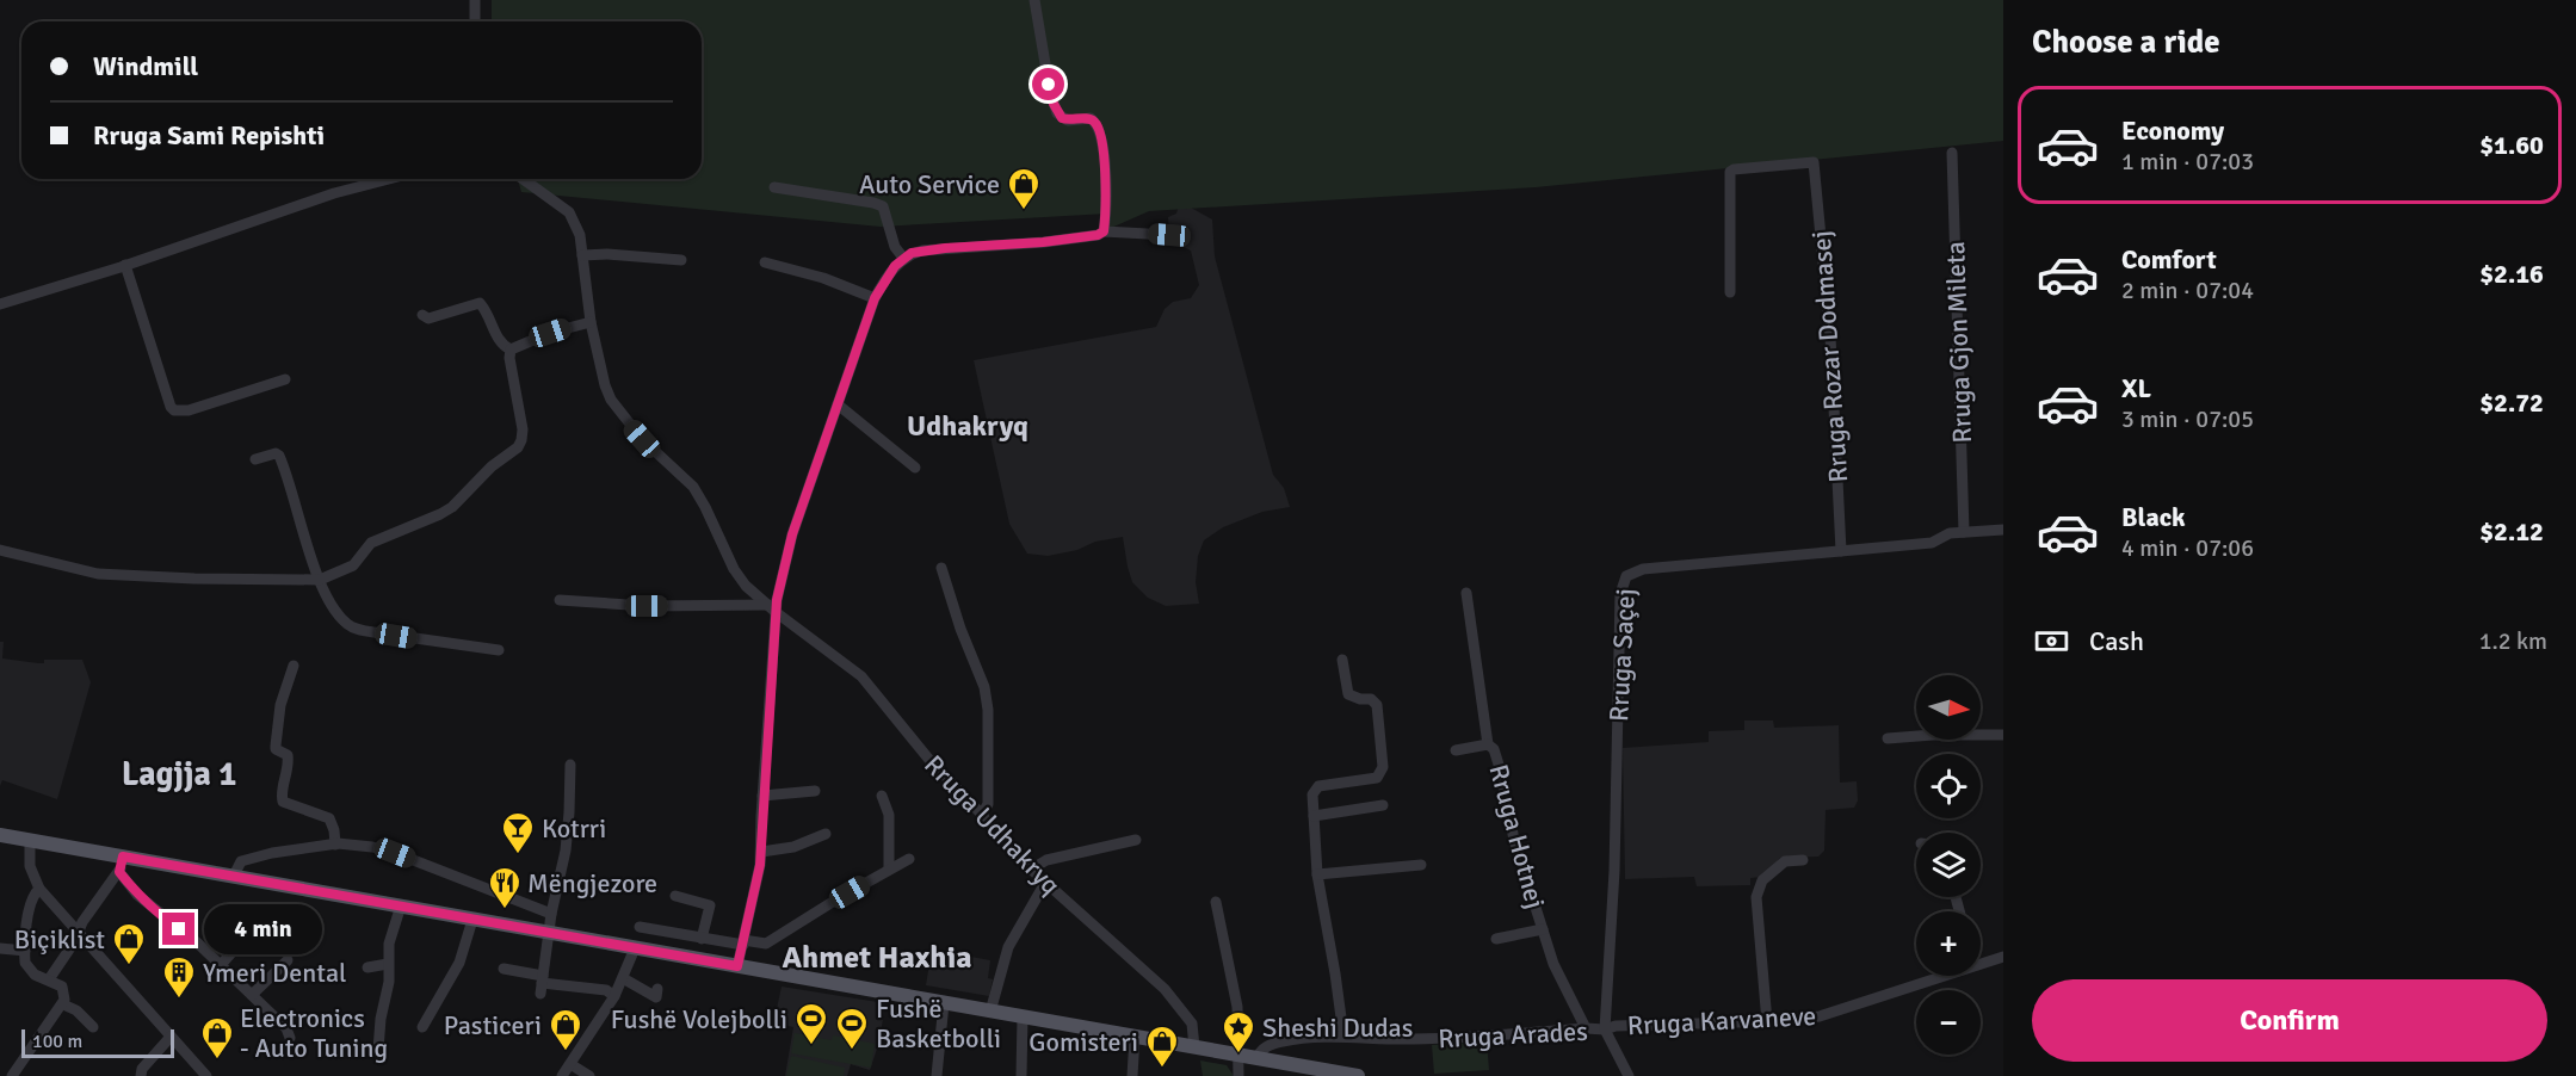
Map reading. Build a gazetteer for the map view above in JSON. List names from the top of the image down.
{
  "streets": {
    "street": [
      "Rruga Gjon Mileta",
      "Rruga Rozar Dodmasej",
      "Rruga Saçej",
      "Rruga Udhakryq",
      "Rruga Hotnej",
      "Rruga Karvaneve",
      "Rruga Arades"
    ]
  },
  "crossings": [
    ["Rruga Gjon Mileta", "Rruga Saçej"],
    ["Rruga Rozar Dodmasej", "Rruga Saçej"],
    ["Rruga Saçej", "Rruga Karvaneve"],
    ["Rruga Saçej", "Rruga Arades"],
    ["Rruga Hotnej", "Rruga Arades"],
    ["Rruga Karvaneve", "Rruga Arades"]
  ],
  "districts": ["Udhakryq", "Lagjja 1", "Ahmet Haxhia"],
  "places": {
    "shop": [
      "Auto Service",
      "Biçiklist",
      "Pasticeri",
      "Electronics - Auto Tuning",
      "Gomisteri"
    ],
    "bar": ["Kotrri"],
    "restaurant": ["Mëngjezore"],
    "building": ["Ymeri Dental"],
    "sports": ["Fushë Volejbolli", "Fushë Basketbolli"],
    "place": ["Sheshi Dudas"]
  },
  "scale_bar": "100 m",
  "north": "right",
  "page": {
    "heading": "Choose a ride",
    "banner": ["Windmill", "Rruga Sami Repishti"],
    "list": [
      {
        "name": "Economy",
        "note": "1 min · 07:03",
        "value": "$1.60"
      },
      {
        "name": "Comfort",
        "note": "2 min · 07:04",
        "value": "$2.16"
      },
      {
        "name": "XL",
        "note": "3 min · 07:05",
        "value": "$2.72"
      },
      {
        "name": "Black",
        "note": "4 min · 07:06",
        "value": "$2.12"
      }
    ],
    "pay": ["Cash", "1.2 km"],
    "map_buttons": ["+", "−"],
    "bubble": "4 min",
    "buttons": "Confirm",
    "scale": "100 m"
  }
}
